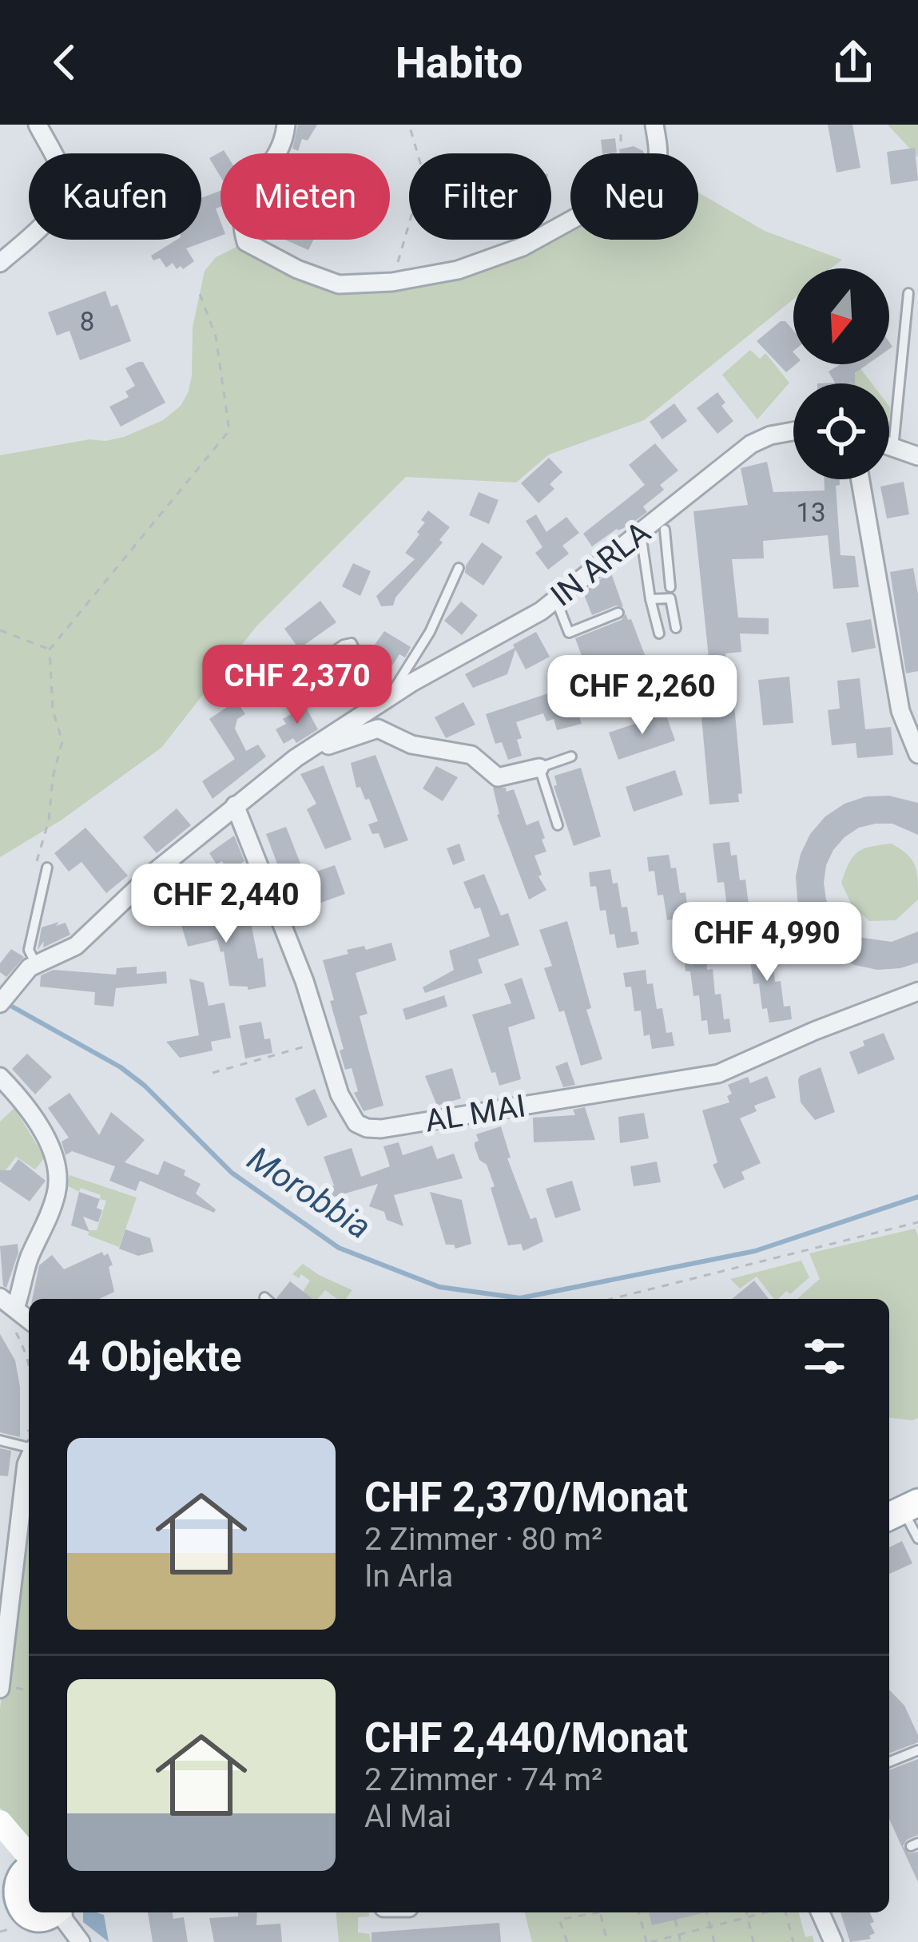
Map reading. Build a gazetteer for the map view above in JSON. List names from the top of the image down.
{
  "streets": {
    "street": ["IN ARLA", "AL MAI"]
  },
  "crossings": [
    ["IN ARLA", "AL MAI"]
  ],
  "water": ["Morobbia"],
  "house_numbers": ["8", "13"],
  "north": "bottom",
  "page": {
    "header": "Habito",
    "chip": [
      "Kaufen",
      "Mieten",
      "Filter",
      "Neu"
    ],
    "price": [
      "CHF 2,370",
      "CHF 2,260",
      "CHF 2,440",
      "CHF 4,990"
    ],
    "heading": "4 Objekte",
    "list": [
      {
        "name": "CHF 2,370/Monat",
        "note": "2 Zimmer · 80 m² · In Arla"
      },
      {
        "name": "CHF 2,440/Monat",
        "note": "2 Zimmer · 74 m² · Al Mai"
      }
    ]
  }
}
